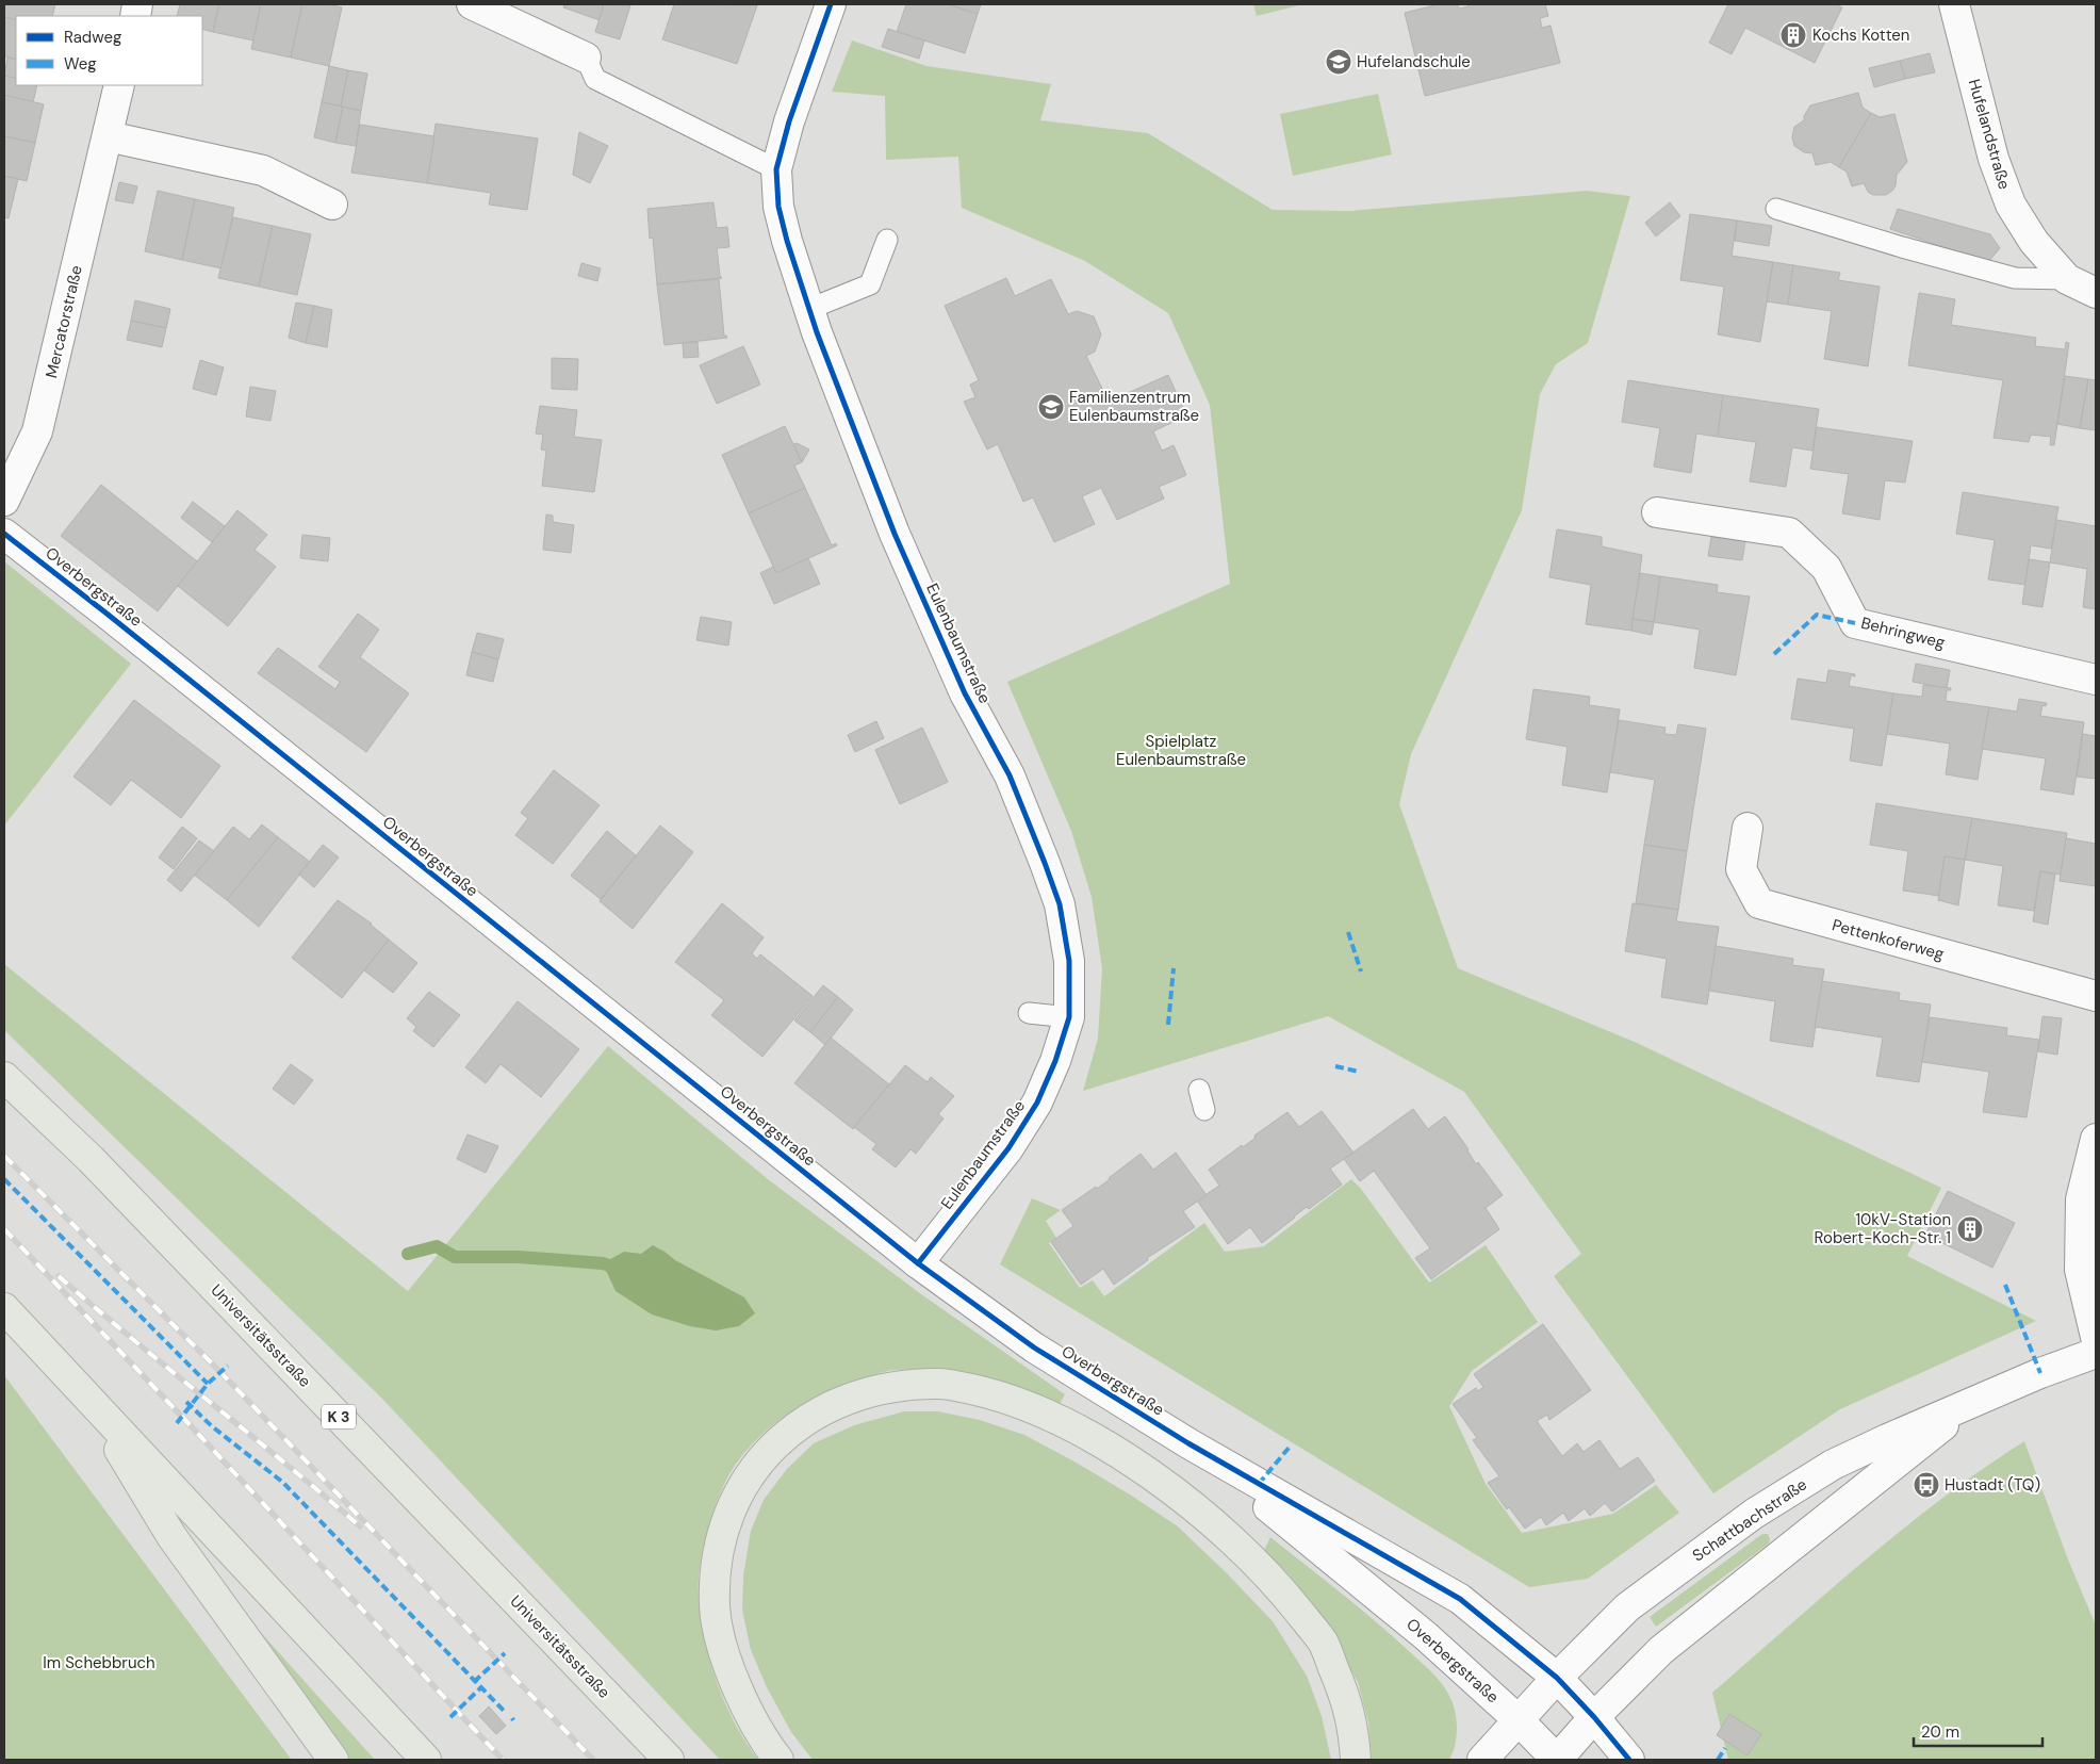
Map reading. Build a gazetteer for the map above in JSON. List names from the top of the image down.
{
  "streets": {
    "highway": ["Universitätsstraße", "K 3"],
    "street": [
      "Hufelandstraße",
      "Mercatorstraße",
      "Overbergstraße",
      "Behringweg",
      "Eulenbaumstraße",
      "Pettenkoferweg",
      "Schattbachstraße"
    ]
  },
  "crossings": [
    ["Overbergstraße", "Eulenbaumstraße"],
    ["Overbergstraße", "Schattbachstraße"]
  ],
  "parks": ["Spielplatz Eulenbaumstraße", "Im Schebbruch"],
  "places": {
    "building": ["Kochs Kotten", "10kV-Station Robert-Koch-Str. 1"],
    "school or university": ["Hufelandschule", "Familienzentrum Eulenbaumstraße"],
    "bus stop": ["Hustadt (TQ)"]
  },
  "legend": ["Radweg", "Weg"],
  "scale_bar": "20 m"
}
